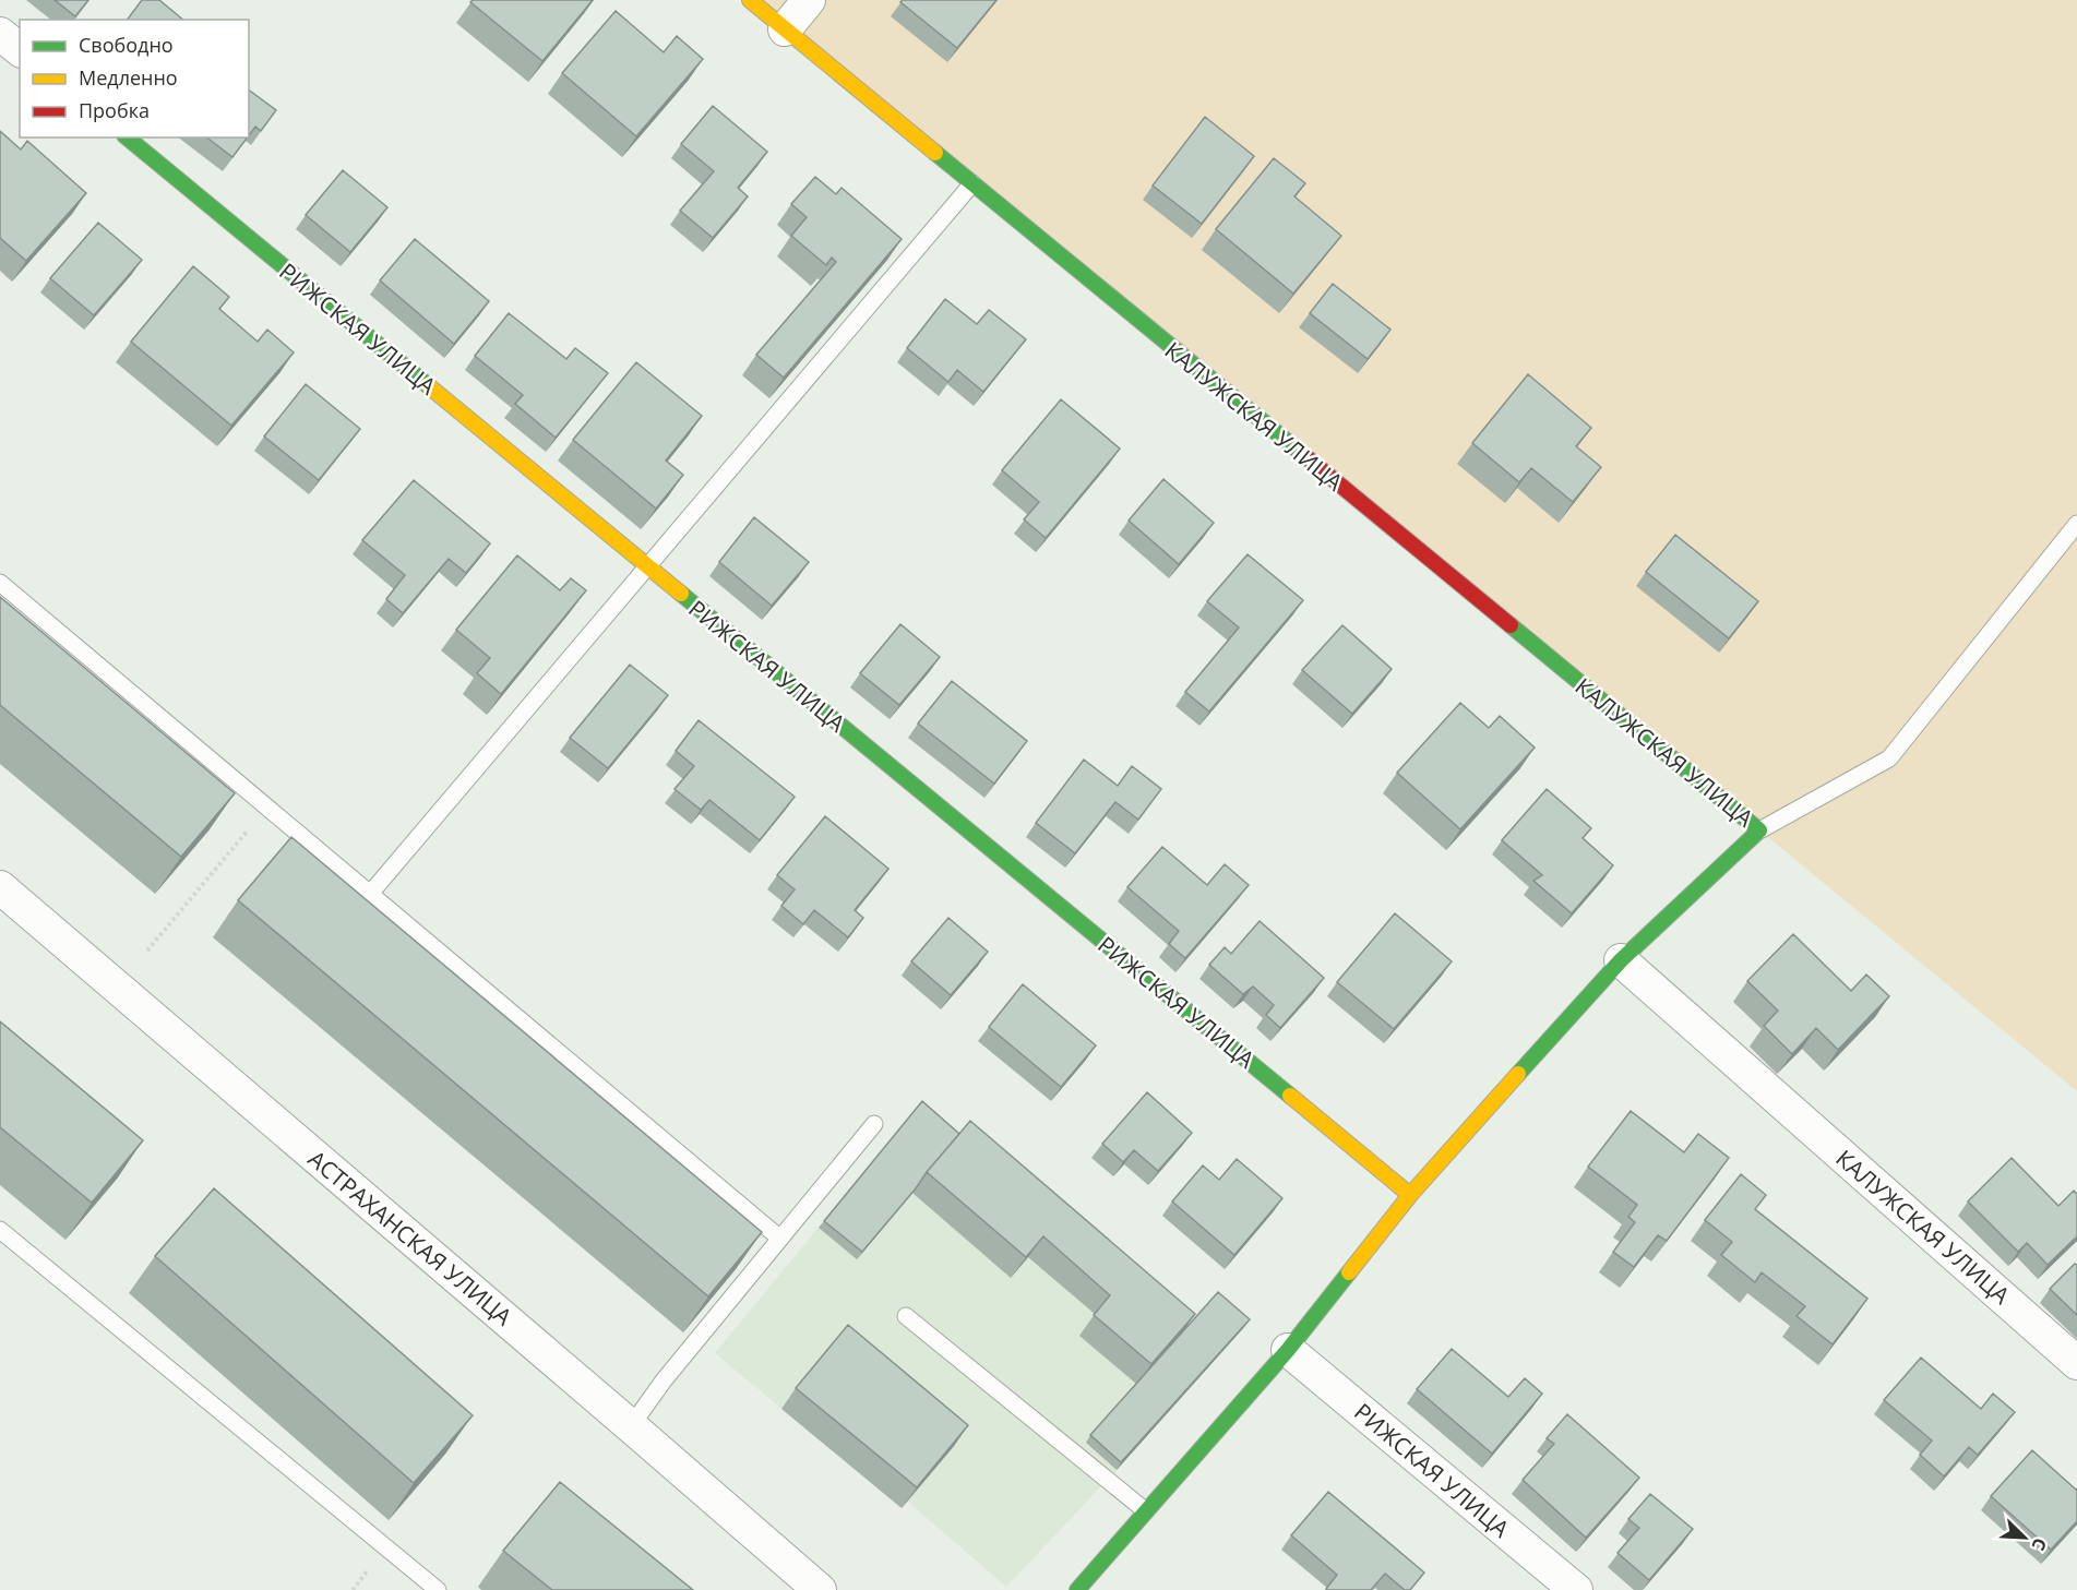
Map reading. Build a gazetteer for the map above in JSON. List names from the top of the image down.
{
  "streets": {
    "street": ["РИЖСКАЯ УЛИЦА", "КАЛУЖСКАЯ УЛИЦА", "АСТРАХАНСКАЯ УЛИЦА"]
  },
  "legend": ["Свободно", "Медленно", "Пробка"],
  "north": "bottom right"
}
